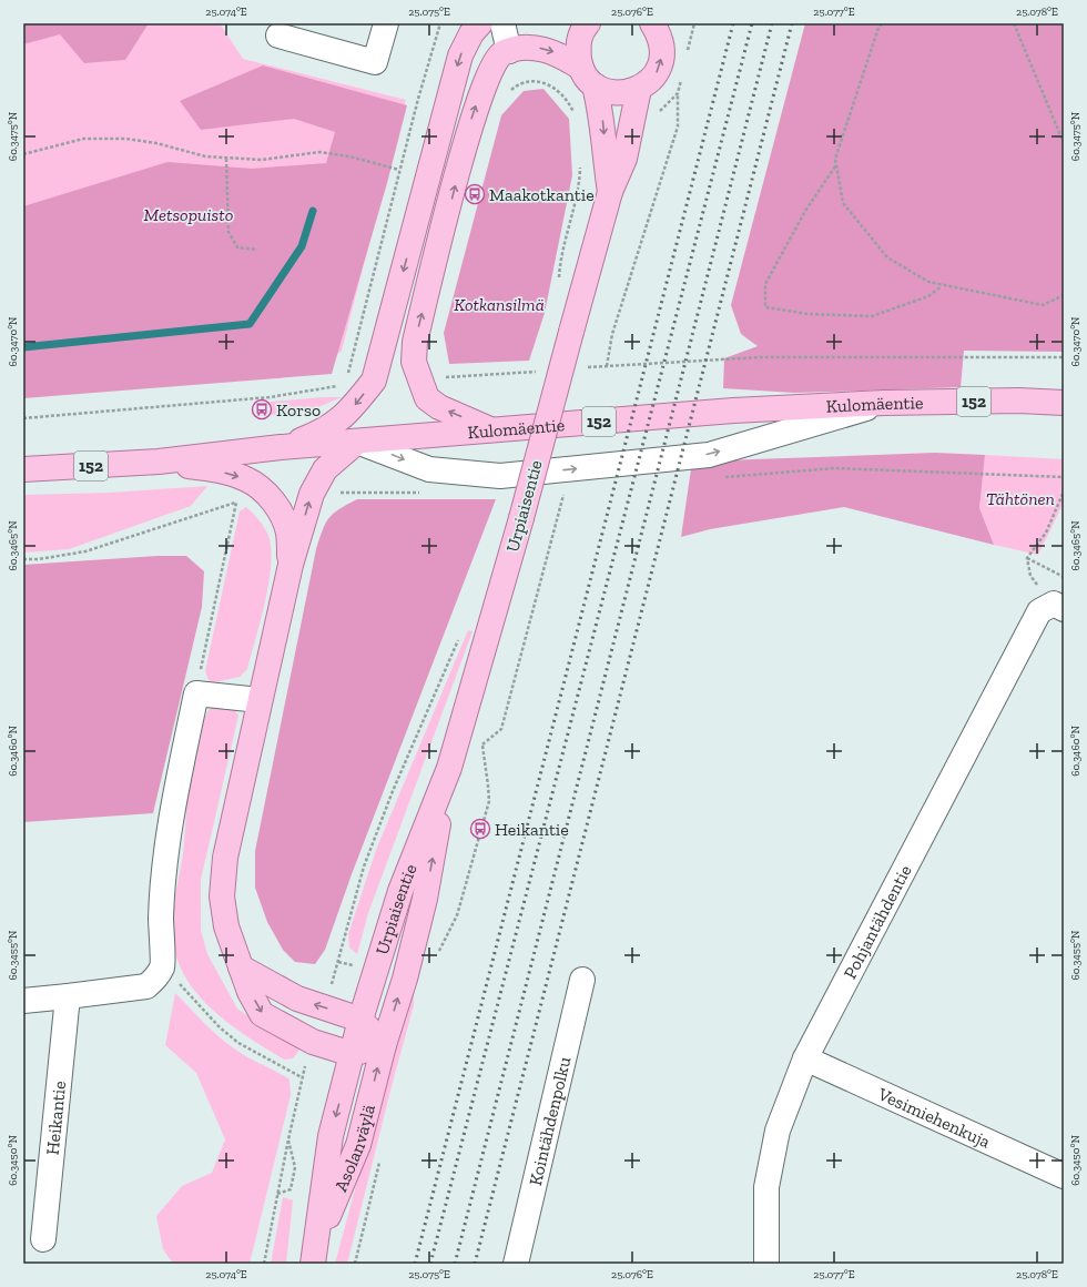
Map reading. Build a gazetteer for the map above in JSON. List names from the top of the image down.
{
  "streets": {
    "main road": [
      "152",
      "Kulomäentie",
      "Urpiaisentie",
      "Asolanväylä"
    ],
    "street": [
      "Pohjantähdentie",
      "Heikantie",
      "Vesimiehenkuja",
      "Kointähdenpolku"
    ]
  },
  "crossings": [
    ["Urpiaisentie", "Asolanväylä"],
    ["Pohjantähdentie", "Vesimiehenkuja"]
  ],
  "parks": ["Metsopuisto", "Kotkansilmä", "Tähtönen"],
  "places": {
    "bus stop": ["Maakotkantie", "Korso", "Heikantie"]
  },
  "coordinates": [
    "25.074°E",
    "25.075°E",
    "25.076°E",
    "25.077°E",
    "25.078°E",
    "60.3475°N",
    "60.3470°N",
    "60.3465°N",
    "60.3460°N",
    "60.3455°N",
    "60.3450°N"
  ]
}
